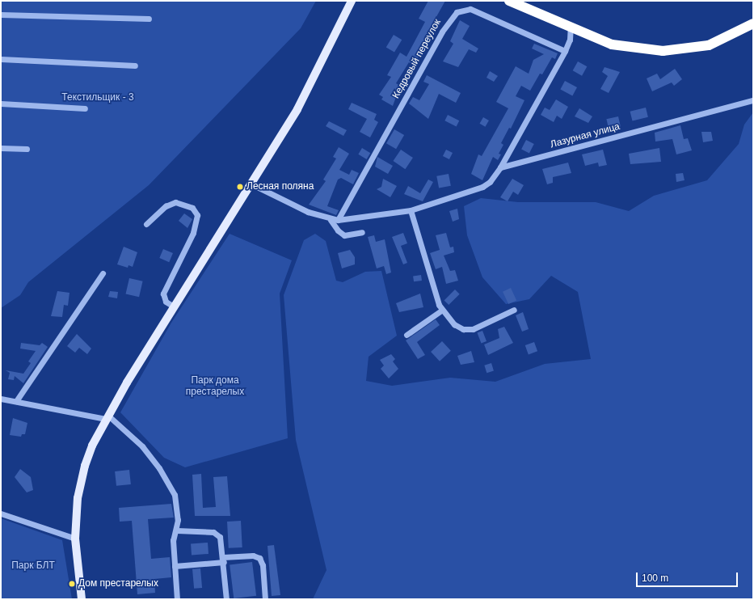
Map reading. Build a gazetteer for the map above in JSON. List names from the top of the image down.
{
  "streets": {
    "street": ["Кедровый переулок", "Лазурная улица"]
  },
  "parks": ["Текстильщик - 3", "Парк дома престарелых", "Парк БЛТ"],
  "places": ["Лесная поляна", "Дом престарелых"],
  "scale_bar": "100 m"
}
